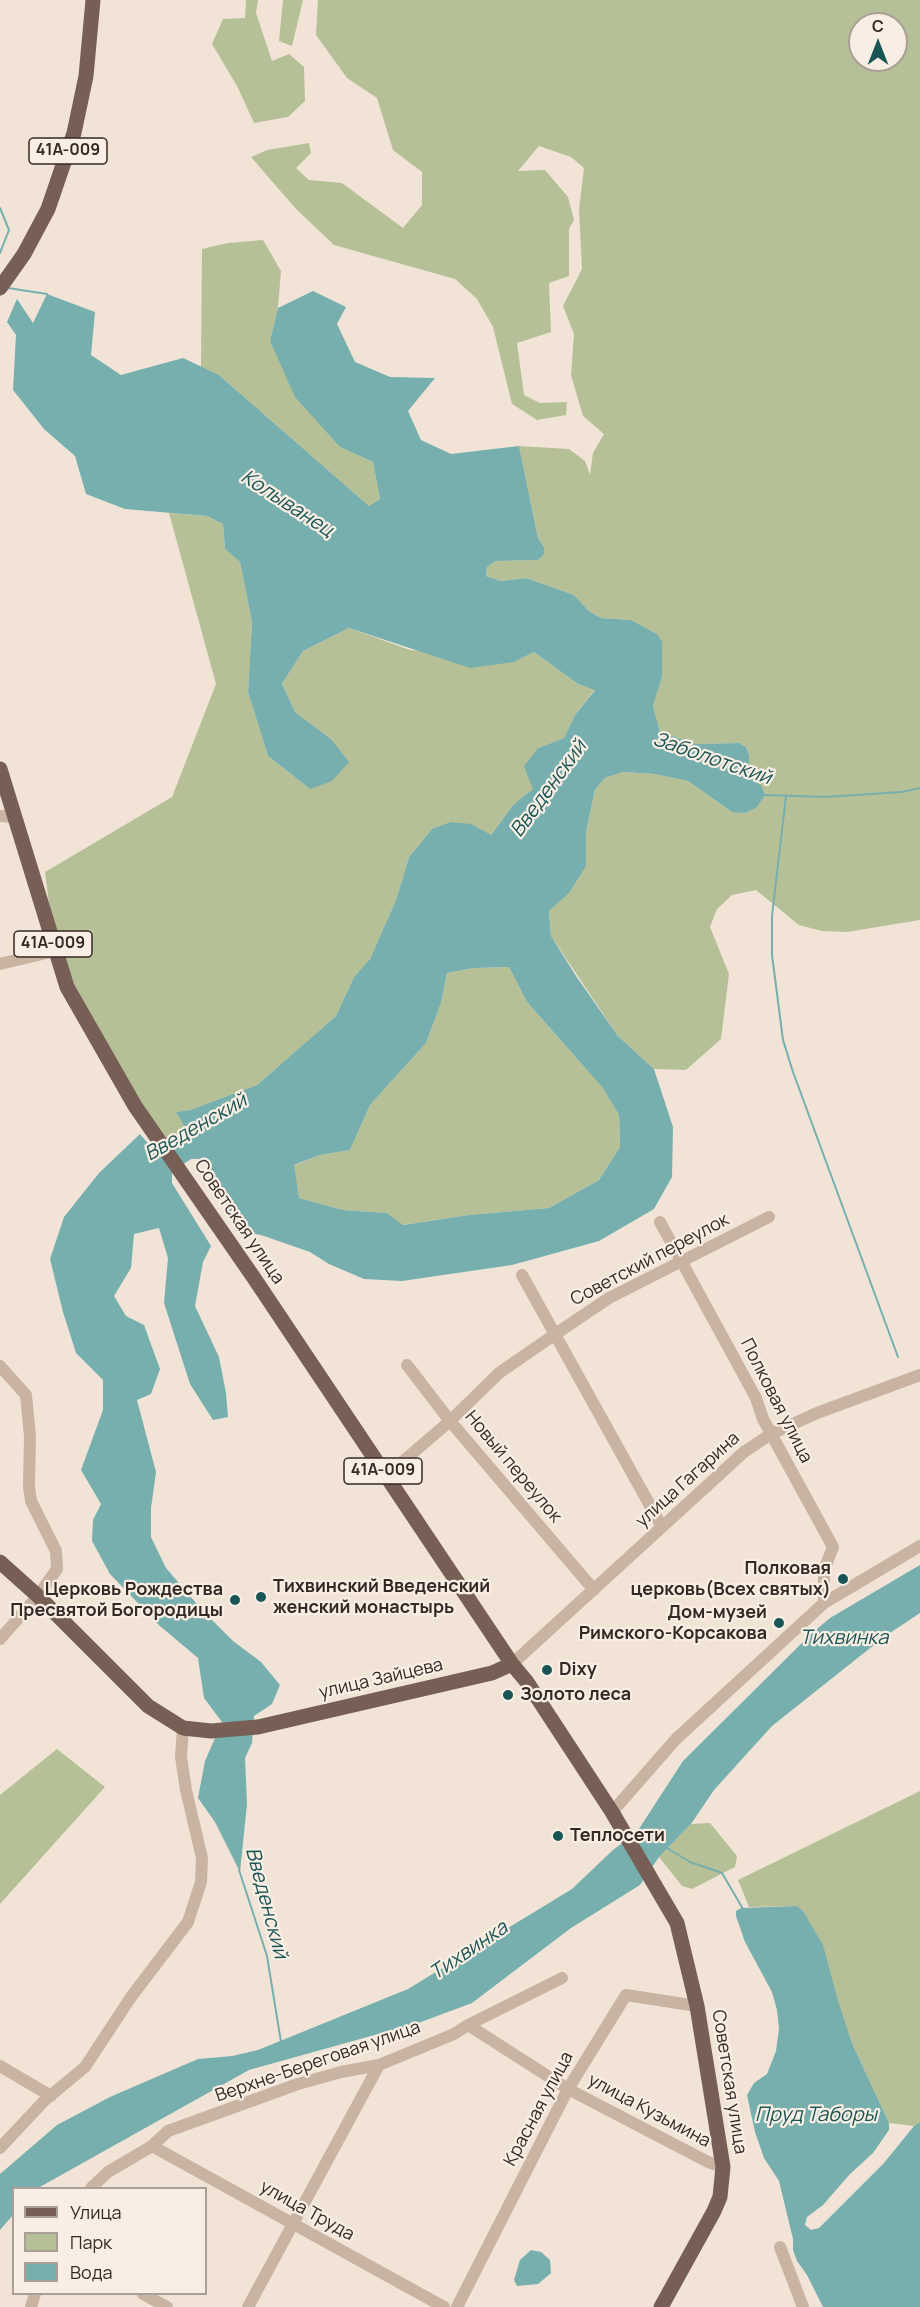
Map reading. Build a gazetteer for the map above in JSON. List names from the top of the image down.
{
  "streets": {
    "main road": ["41А-009", "Советская улица", "улица Зайцева"],
    "street": [
      "Советский переулок",
      "Полковая улица",
      "Новый переулок",
      "улица Гагарина",
      "Верхне-Береговая улица",
      "Красная улица",
      "улица Кузьмина",
      "улица Труда"
    ]
  },
  "crossings": [
    ["41А-009", "Советская улица"],
    ["41А-009", "улица Гагарина"],
    ["41А-009", "улица Зайцева"],
    ["Советская улица", "Советский переулок"],
    ["Советская улица", "улица Гагарина"],
    ["Советская улица", "улица Зайцева"],
    ["Советская улица", "Красная улица"],
    ["Советская улица", "улица Кузьмина"],
    ["Советский переулок", "Полковая улица"],
    ["Советский переулок", "Новый переулок"],
    ["Полковая улица", "улица Гагарина"],
    ["Новый переулок", "улица Гагарина"],
    ["улица Гагарина", "улица Зайцева"],
    ["Верхне-Береговая улица", "улица Кузьмина"],
    ["Верхне-Береговая улица", "улица Труда"],
    ["Красная улица", "улица Кузьмина"]
  ],
  "water": [
    "Колыванец",
    "Заболотский",
    "Введенский",
    "Тихвинка",
    "Пруд Таборы"
  ],
  "places": [
    "Полковая церковь(Всех святых)",
    "Тихвинский Введенский женский монастырь",
    "Церковь Рождества Пресвятой Богородицы",
    "Дом-музей Римского-Корсакова",
    "Dixy",
    "Золото леса",
    "Теплосети"
  ],
  "legend": ["Улица", "Парк", "Вода"],
  "north": "top"
}
